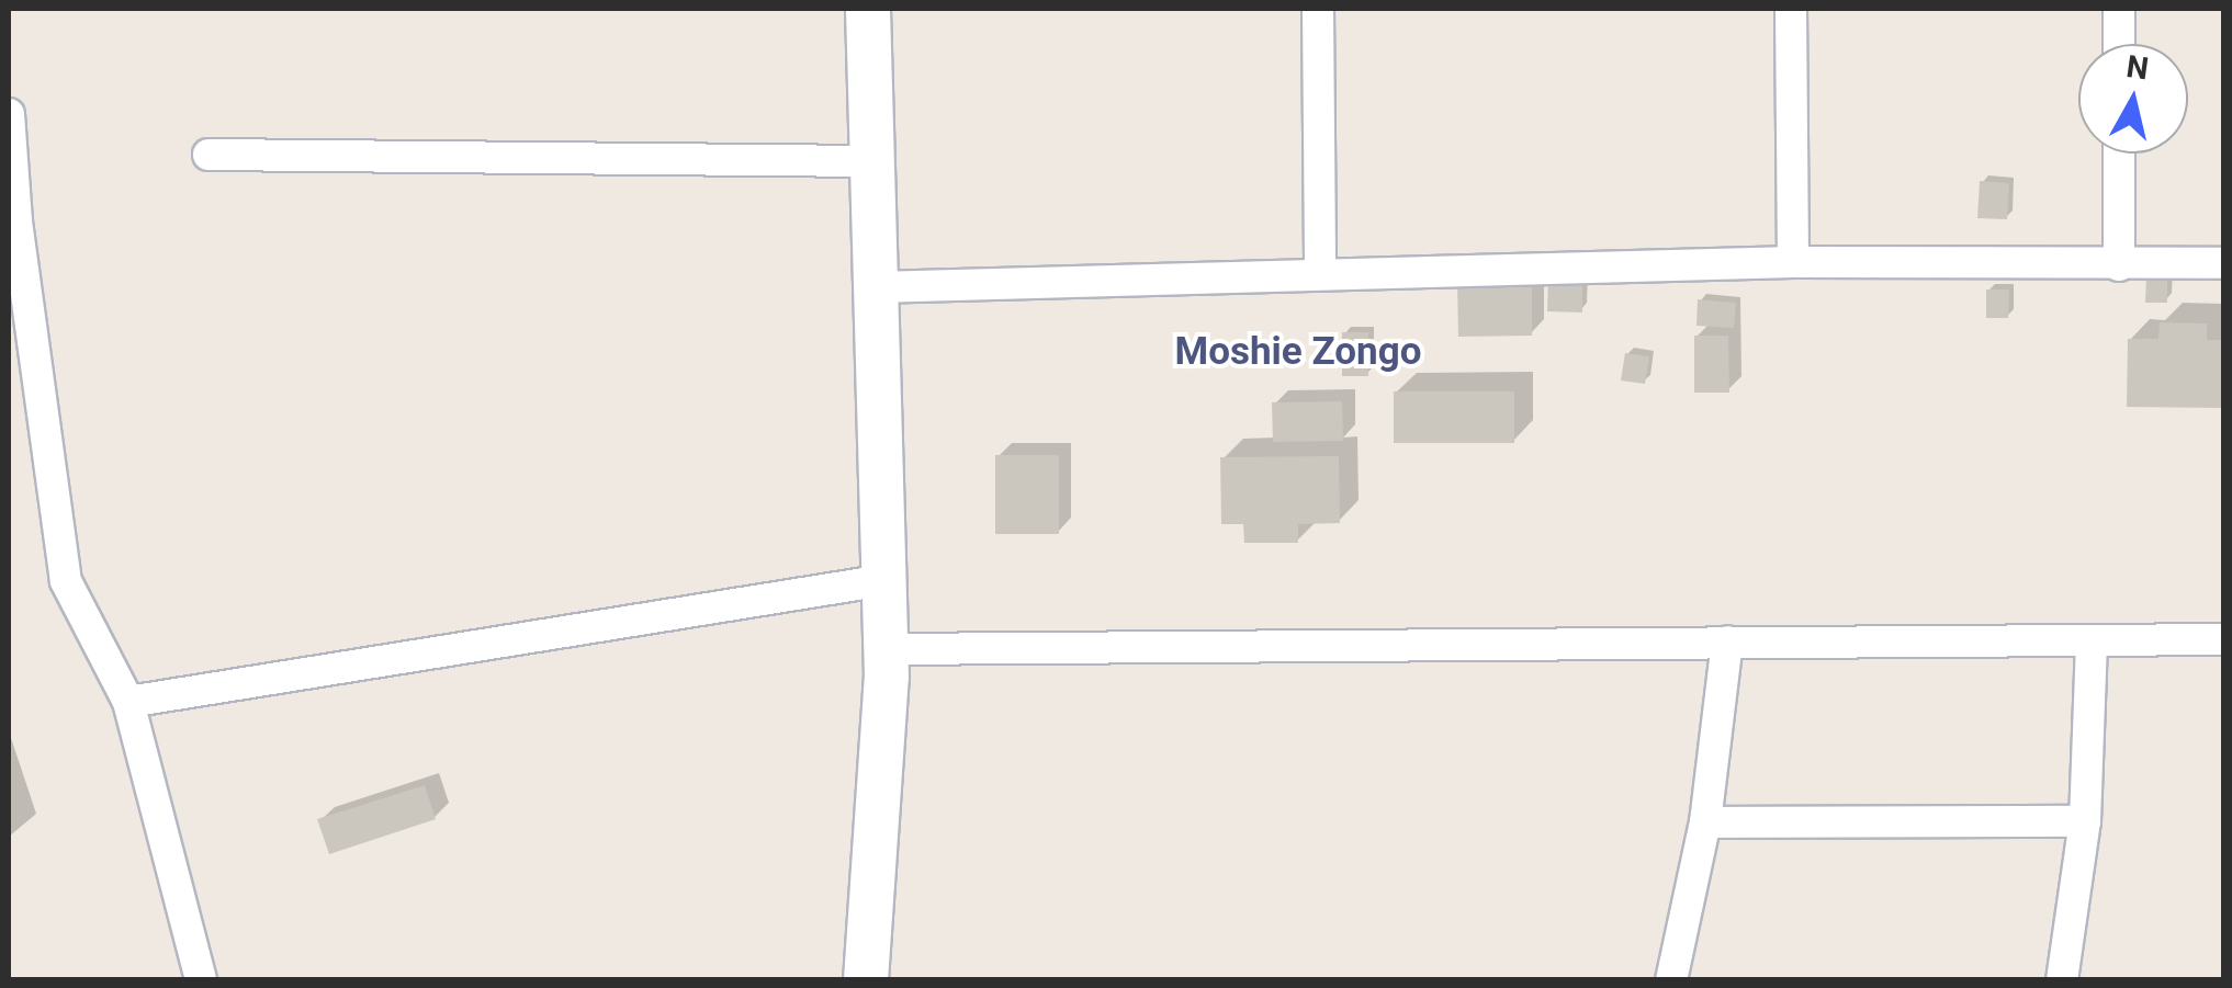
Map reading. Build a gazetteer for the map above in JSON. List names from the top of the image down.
{
  "districts": ["Moshie Zongo"],
  "north": "top"
}
